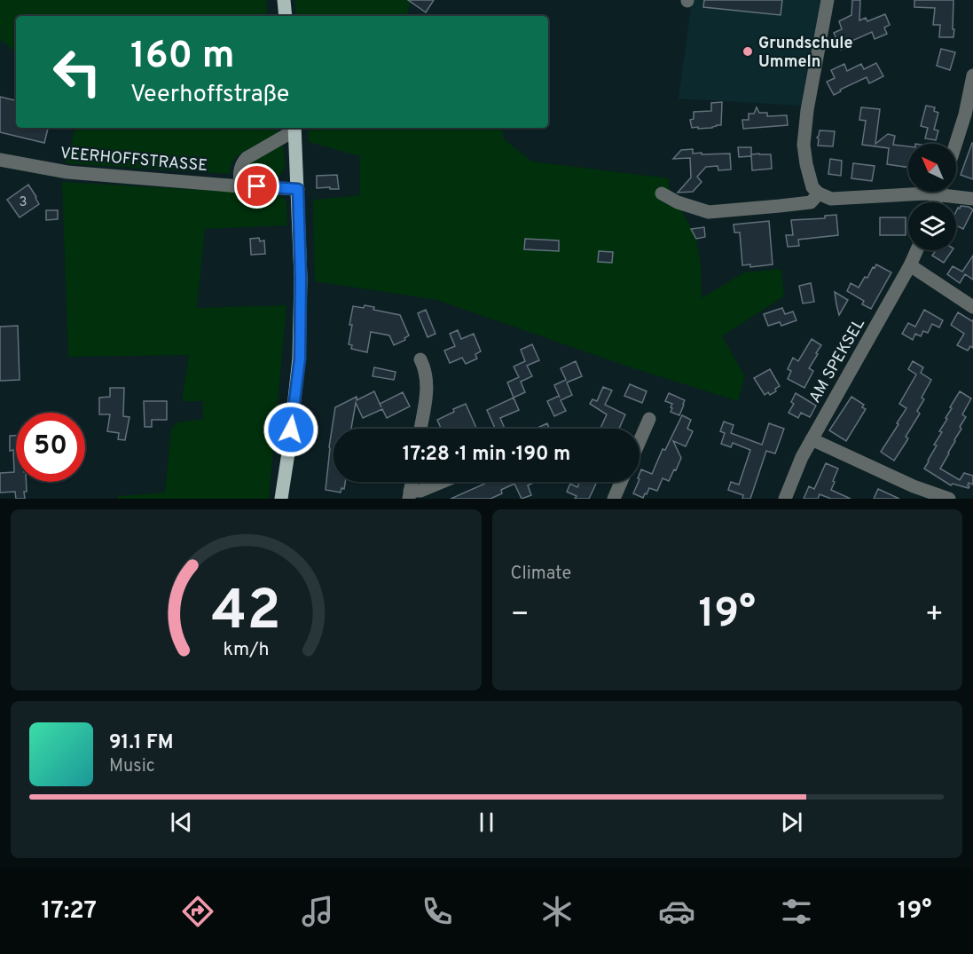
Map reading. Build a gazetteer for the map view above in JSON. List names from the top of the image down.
{
  "streets": {
    "street": ["VEERHOFFSTRASSE", "AM SPEKSEL"]
  },
  "places": ["Grundschule Ummeln"],
  "house_numbers": ["3"],
  "north": "top left",
  "page": {
    "turn": ["160 m", "Veerhoffstraße"],
    "limit": "50",
    "trip": "17:28 · 1 min · 190 m",
    "tile": "Climate",
    "heat": ["−", "19°", "+"],
    "song": ["91.1 FM", "Music"],
    "tabs": ["17:27", "19°"],
    "gauge": ["42", "km/h"]
  }
}
